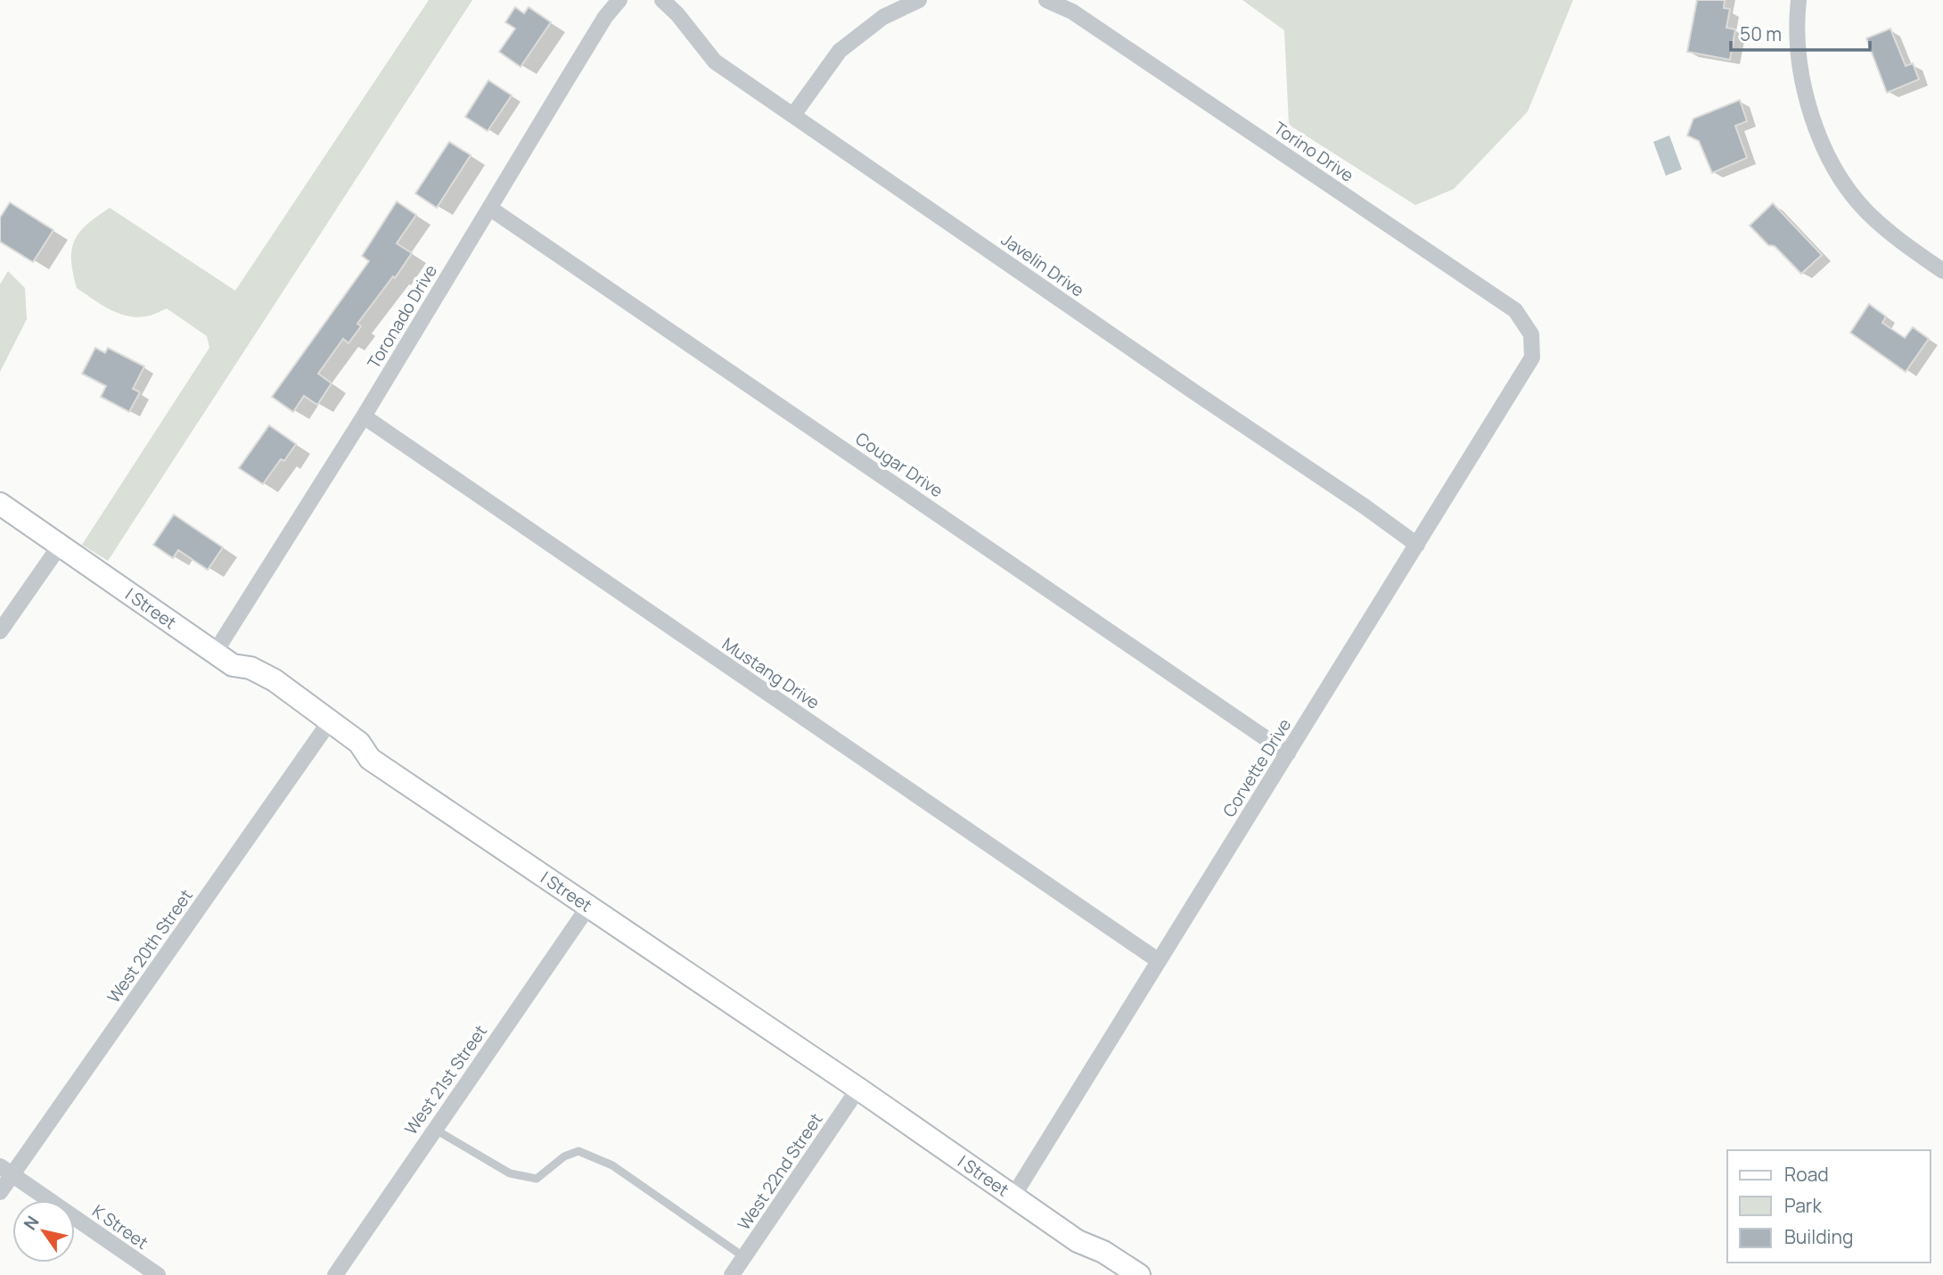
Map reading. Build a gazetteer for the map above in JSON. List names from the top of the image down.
{
  "streets": {
    "street": [
      "Torino Drive",
      "Javelin Drive",
      "Toronado Drive",
      "Cougar Drive",
      "I Street",
      "Mustang Drive",
      "Corvette Drive",
      "West 20th Street",
      "West 21st Street",
      "West 22nd Street",
      "K Street"
    ]
  },
  "crossings": [
    ["Torino Drive", "Corvette Drive"],
    ["Javelin Drive", "Corvette Drive"],
    ["Toronado Drive", "Cougar Drive"],
    ["Toronado Drive", "I Street"],
    ["Toronado Drive", "Mustang Drive"],
    ["Cougar Drive", "Corvette Drive"],
    ["I Street", "Corvette Drive"],
    ["I Street", "West 20th Street"],
    ["I Street", "West 21st Street"],
    ["I Street", "West 22nd Street"],
    ["Mustang Drive", "Corvette Drive"],
    ["West 20th Street", "K Street"]
  ],
  "legend": ["Road", "Park", "Building"],
  "scale_bar": "50 m",
  "north": "top left"
}
